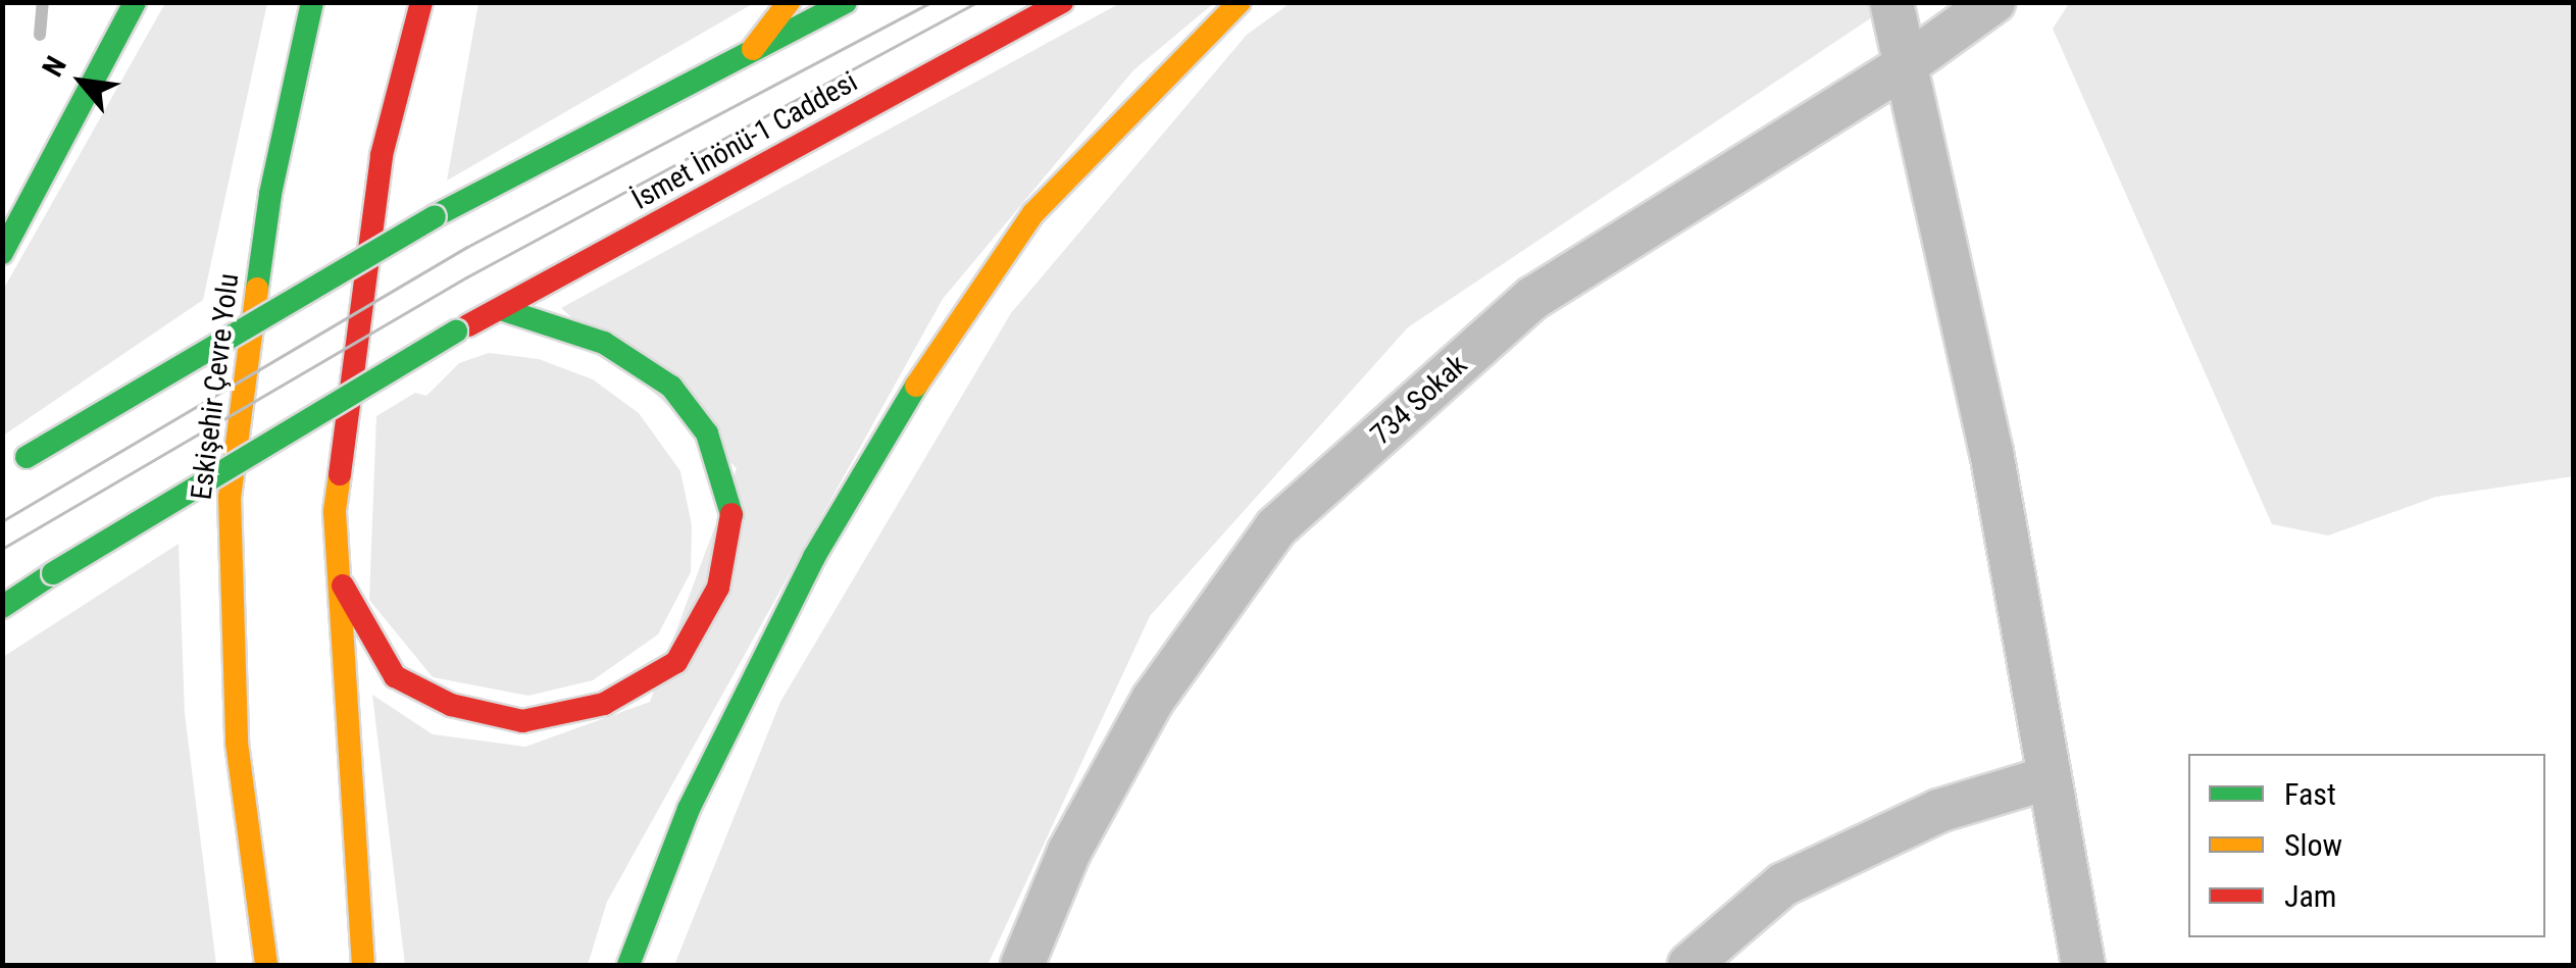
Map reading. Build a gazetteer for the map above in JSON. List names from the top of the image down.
{
  "streets": {
    "main road": ["İsmet İnönü-1 Caddesi", "Eskişehir Çevre Yolu"],
    "street": ["734 Sokak"]
  },
  "legend": ["Fast", "Slow", "Jam"],
  "north": "top left"
}
